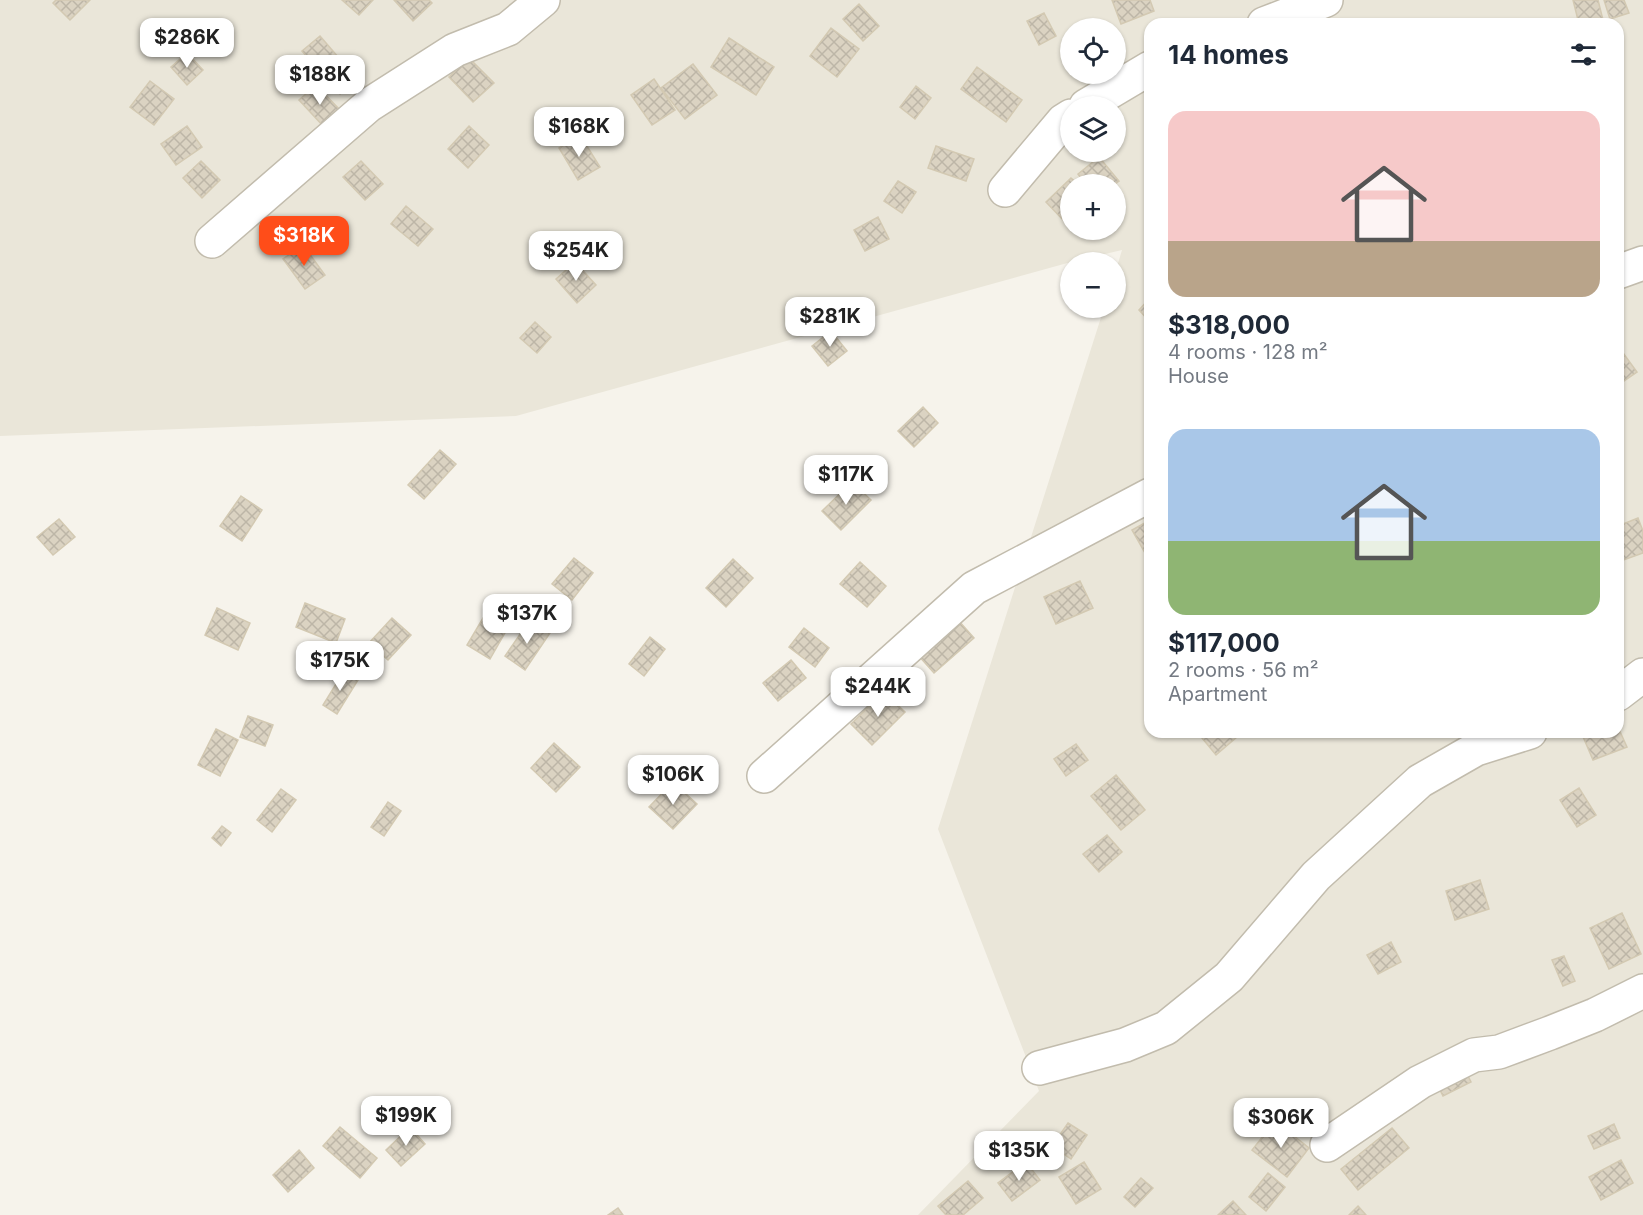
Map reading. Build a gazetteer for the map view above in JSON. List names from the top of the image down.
{
  "page": {
    "map_buttons": ["+", "−"],
    "price": [
      "$286K",
      "$188K",
      "$168K",
      "$318K",
      "$254K",
      "$281K",
      "$117K",
      "$137K",
      "$175K",
      "$244K",
      "$106K",
      "$199K",
      "$306K",
      "$135K"
    ],
    "heading": "14 homes",
    "list": [
      {
        "name": "$318,000",
        "note": "4 rooms · 128 m² · House"
      },
      {
        "name": "$117,000",
        "note": "2 rooms · 56 m² · Apartment"
      }
    ]
  }
}
